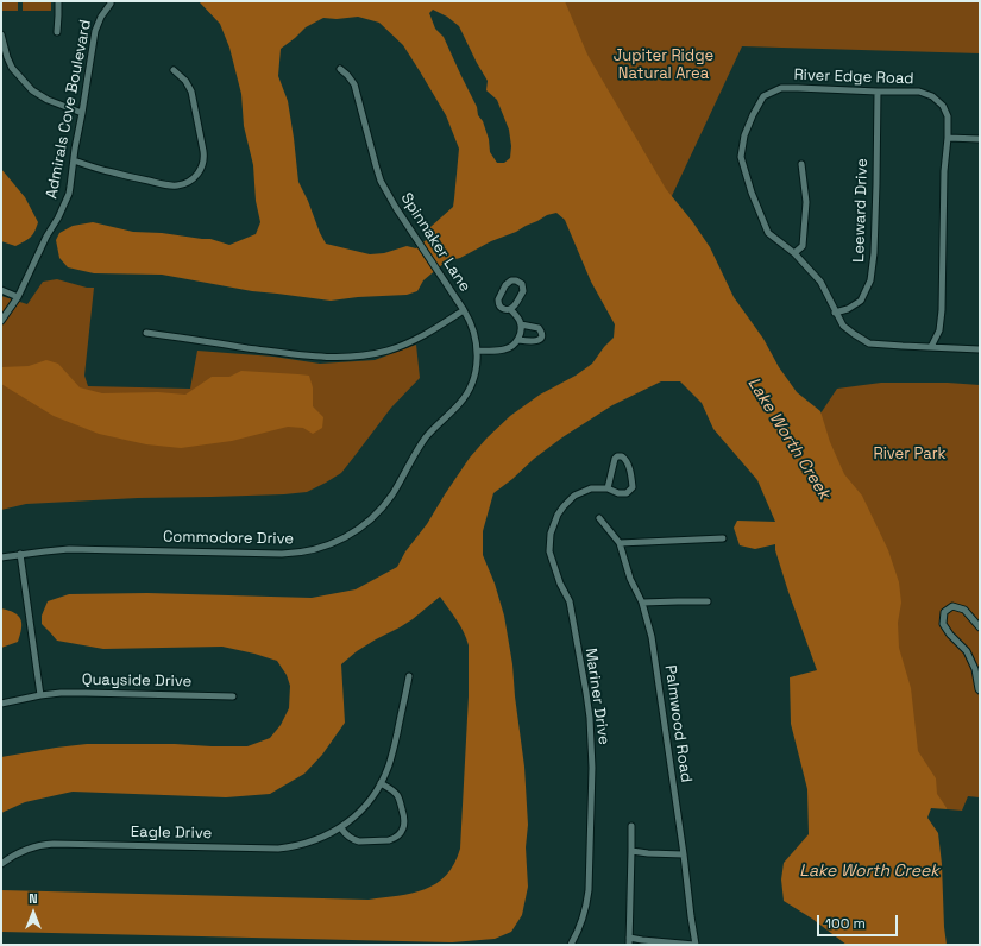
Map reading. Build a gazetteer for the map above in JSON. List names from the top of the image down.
{
  "streets": {
    "street": [
      "River Edge Road",
      "Admirals Cove Boulevard",
      "Leeward Drive",
      "Spinnaker Lane",
      "Commodore Drive",
      "Quayside Drive",
      "Mariner Drive",
      "Palmwood Road",
      "Eagle Drive"
    ]
  },
  "crossings": [
    ["River Edge Road", "Leeward Drive"],
    ["Spinnaker Lane", "Commodore Drive"]
  ],
  "water": ["Lake Worth Creek"],
  "parks": ["Jupiter Ridge Natural Area", "River Park"],
  "scale_bar": "100 m",
  "north": "top"
}
